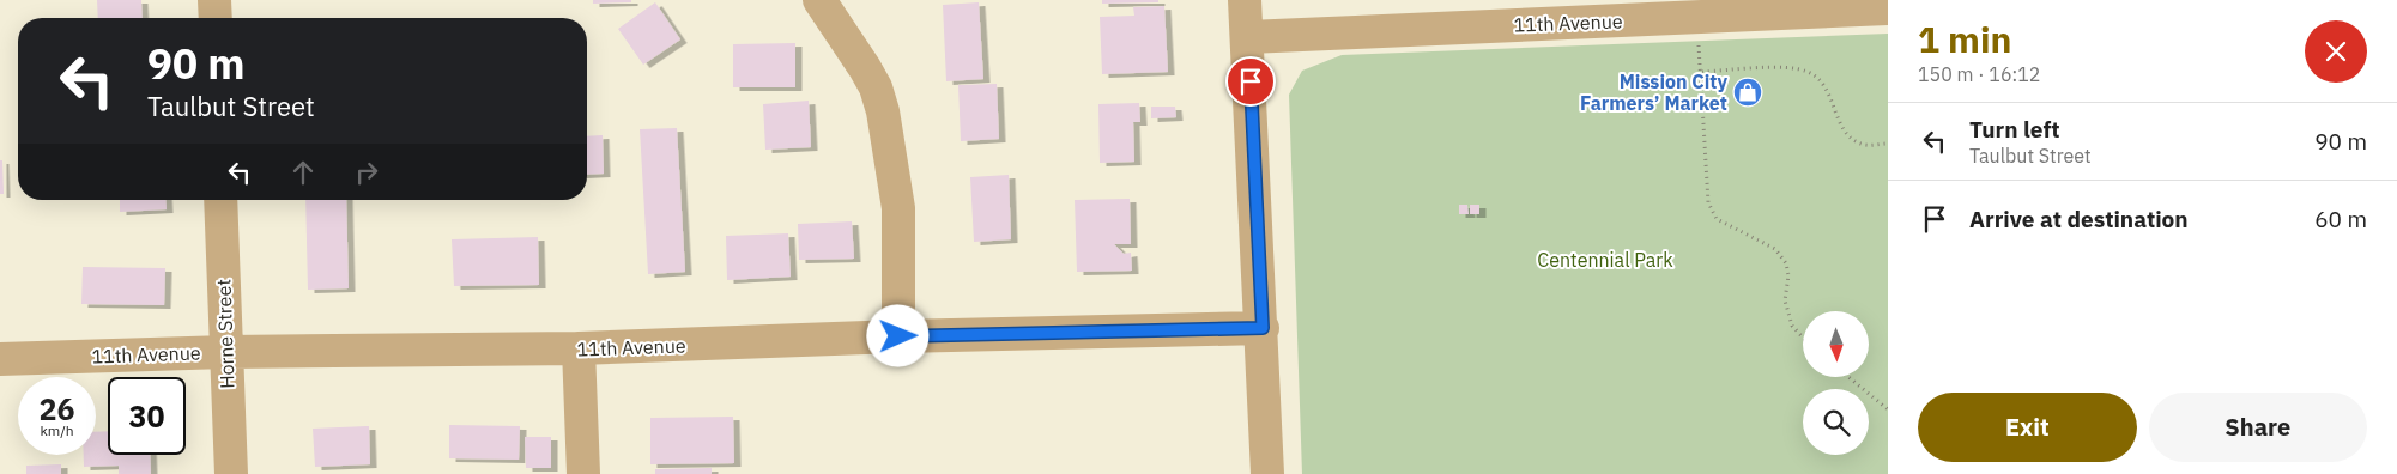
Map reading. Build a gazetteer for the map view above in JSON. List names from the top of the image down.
{
  "streets": {
    "street": ["11th Avenue", "Horne Street"]
  },
  "crossings": [
    ["11th Avenue", "Horne Street"]
  ],
  "parks": ["Centennial Park"],
  "places": {
    "shop": ["Mission City Farmers’ Market"]
  },
  "north": "bottom",
  "page": {
    "heading": ["1 min", "150 m · 16:12"],
    "turn": ["90 m", "Taulbut Street"],
    "list": [
      {
        "name": "Turn left",
        "note": "Taulbut Street",
        "value": "90 m"
      },
      {
        "name": "Arrive at destination",
        "value": "60 m"
      }
    ],
    "speed": "26 km/h",
    "limit": "30",
    "buttons": ["Exit", "Share"]
  }
}
